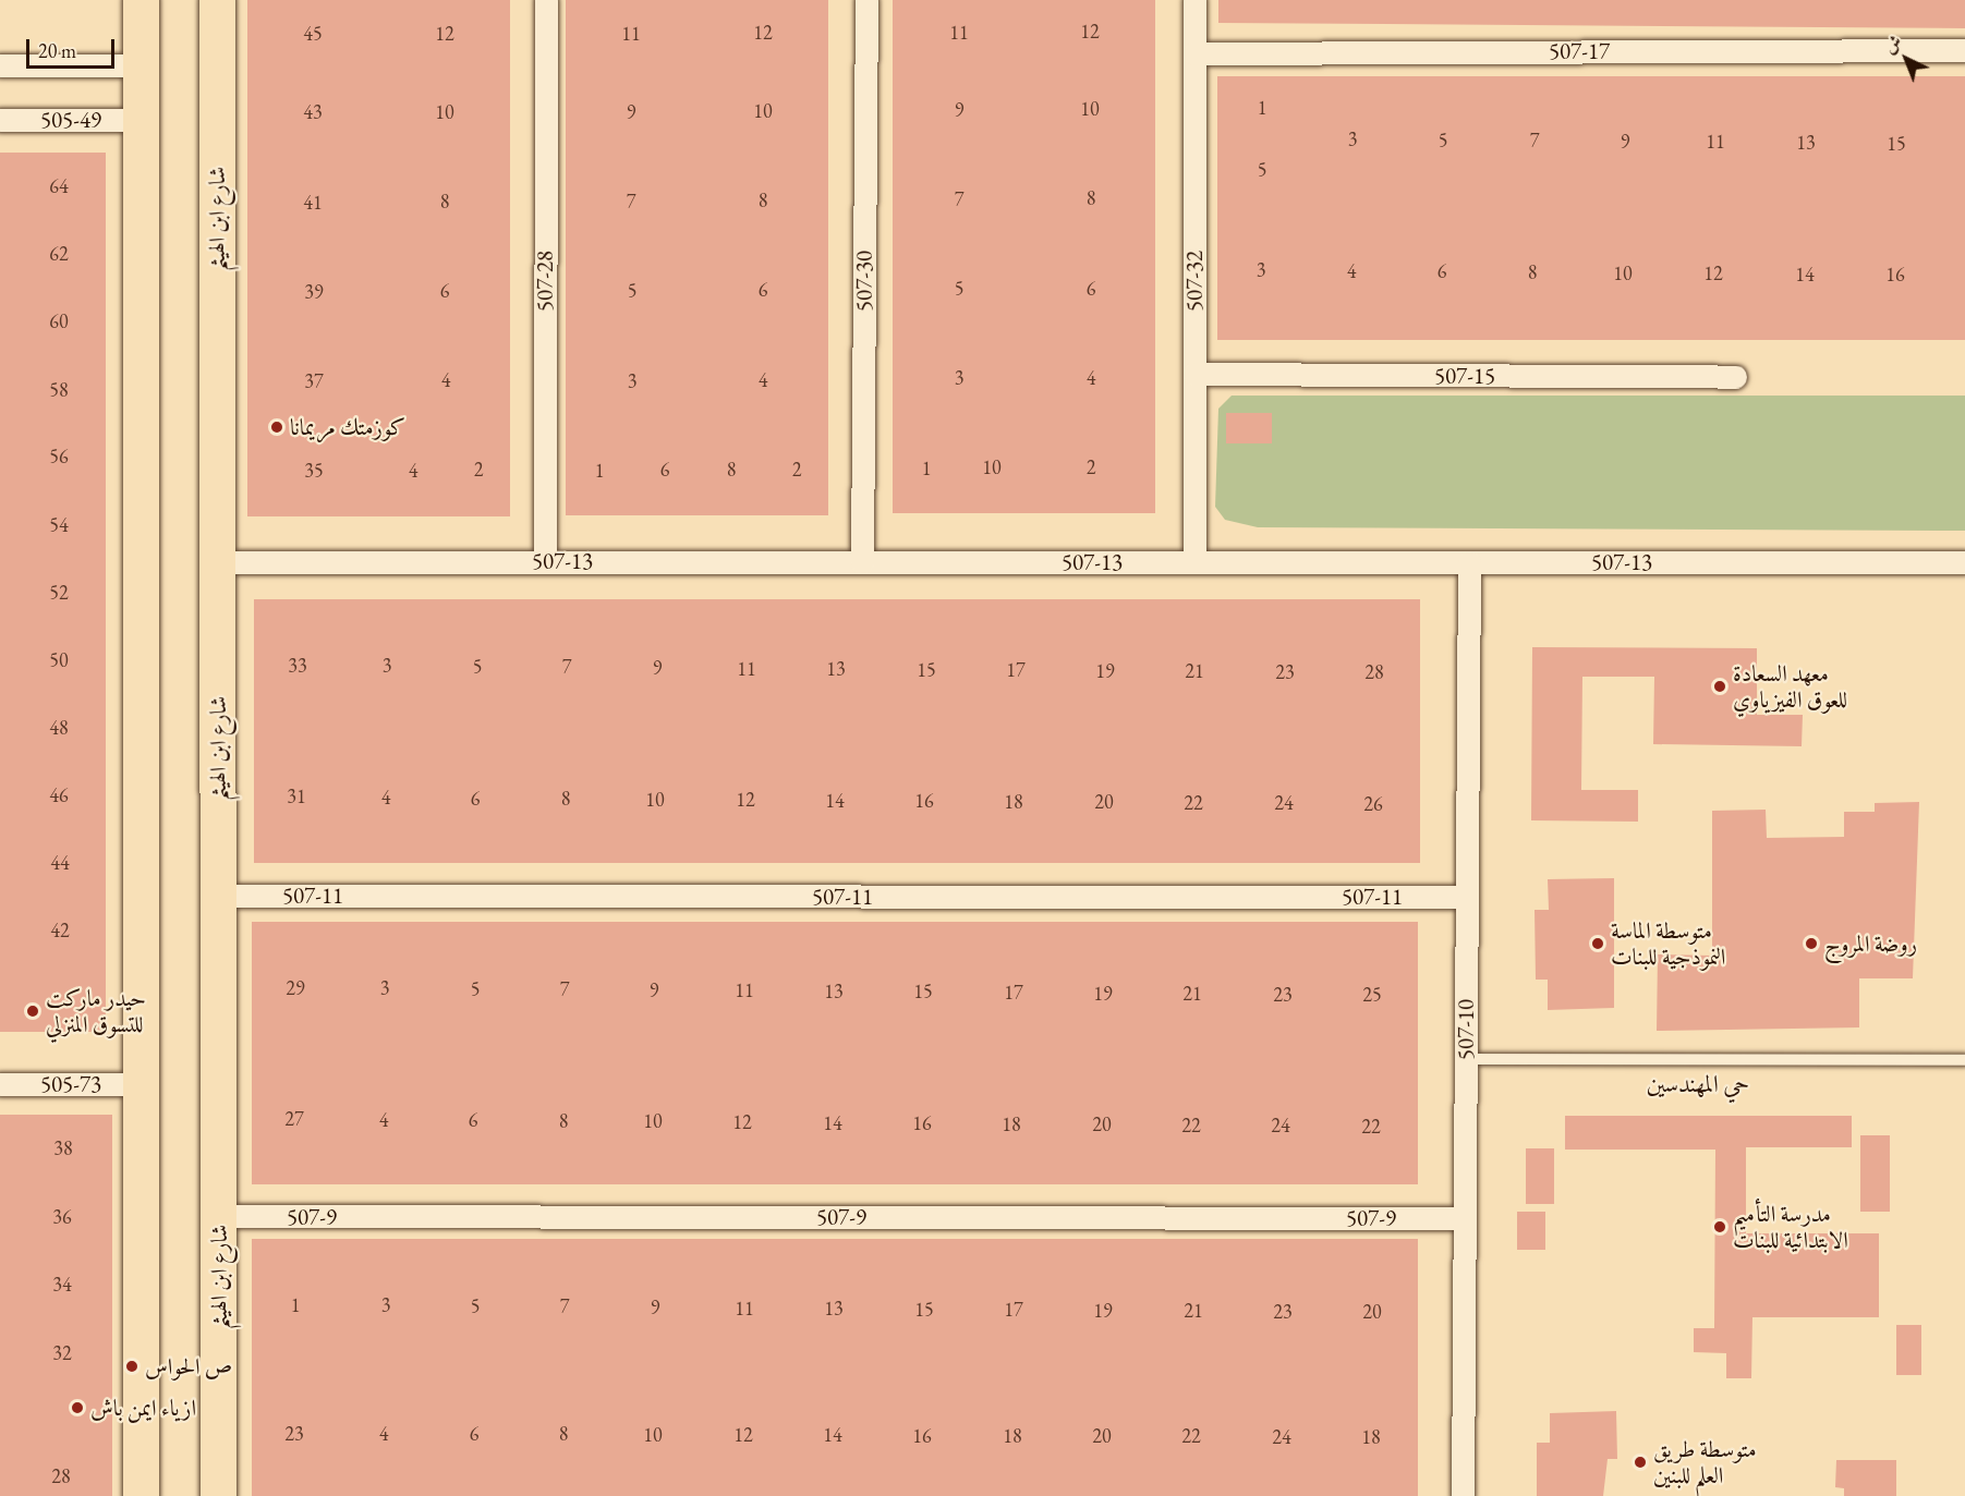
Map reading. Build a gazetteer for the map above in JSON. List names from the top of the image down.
{
  "streets": {
    "main road": ["شارع ابن الهيثم"],
    "street": [
      "507-17",
      "505-49",
      "507-28",
      "507-30",
      "507-32",
      "507-15",
      "507-13",
      "507-11",
      "507-10",
      "505-73",
      "507-9"
    ]
  },
  "crossings": [
    ["507-17", "507-32"],
    ["شارع ابن الهيثم", "507-13"],
    ["شارع ابن الهيثم", "507-11"],
    ["شارع ابن الهيثم", "507-9"],
    ["507-28", "507-13"],
    ["507-30", "507-13"],
    ["507-32", "507-15"],
    ["507-32", "507-13"],
    ["507-13", "507-10"],
    ["507-11", "507-10"],
    ["507-10", "507-9"]
  ],
  "districts": ["حي المهندسين"],
  "places": [
    "كوزمتك مريمانا",
    "معهد السعادة للعوق الفيزياوي",
    "متوسطة الماسة النموذجية للبنات",
    "روضة المروج",
    "حيدر ماركت للتسوق المنزلي",
    "مدرسة التأميم الابتدائية للبنات",
    "ص الحواس",
    "ازياء ايمن باش",
    "متوسطة طريق العلم للبنين"
  ],
  "house_numbers": [
    "12",
    "12",
    "11",
    "45",
    "12",
    "11",
    "1",
    "10",
    "9",
    "10",
    "43",
    "10",
    "9",
    "3",
    "5",
    "7",
    "9",
    "11",
    "13",
    "15",
    "5",
    "64",
    "8",
    "7",
    "8",
    "8",
    "7",
    "41",
    "62",
    "3",
    "4",
    "6",
    "8",
    "10",
    "12",
    "14",
    "16",
    "5",
    "6",
    "6",
    "6",
    "5",
    "39",
    "60",
    "3",
    "4",
    "4",
    "4",
    "37",
    "3",
    "58",
    "56",
    "10",
    "2",
    "1",
    "2",
    "6",
    "8",
    "2",
    "35",
    "4",
    "1",
    "54",
    "52",
    "50",
    "33",
    "3",
    "5",
    "7",
    "9",
    "11",
    "13",
    "15",
    "17",
    "19",
    "21",
    "23",
    "28",
    "48",
    "46",
    "31",
    "4",
    "6",
    "8",
    "10",
    "12",
    "14",
    "16",
    "18",
    "20",
    "22",
    "24",
    "26",
    "44",
    "42",
    "29",
    "3",
    "5",
    "7",
    "9",
    "11",
    "13",
    "15",
    "17",
    "19",
    "21",
    "23",
    "25",
    "27",
    "4",
    "6",
    "8",
    "10",
    "12",
    "14",
    "16",
    "18",
    "20",
    "22",
    "24",
    "22",
    "38",
    "36",
    "34",
    "1",
    "3",
    "5",
    "7",
    "9",
    "11",
    "13",
    "15",
    "17",
    "19",
    "21",
    "23",
    "20",
    "32",
    "23",
    "4",
    "6",
    "8",
    "10",
    "12",
    "14",
    "16",
    "18",
    "20",
    "22",
    "24",
    "18",
    "28"
  ],
  "scale_bar": "20 m",
  "north": "top left"
}
